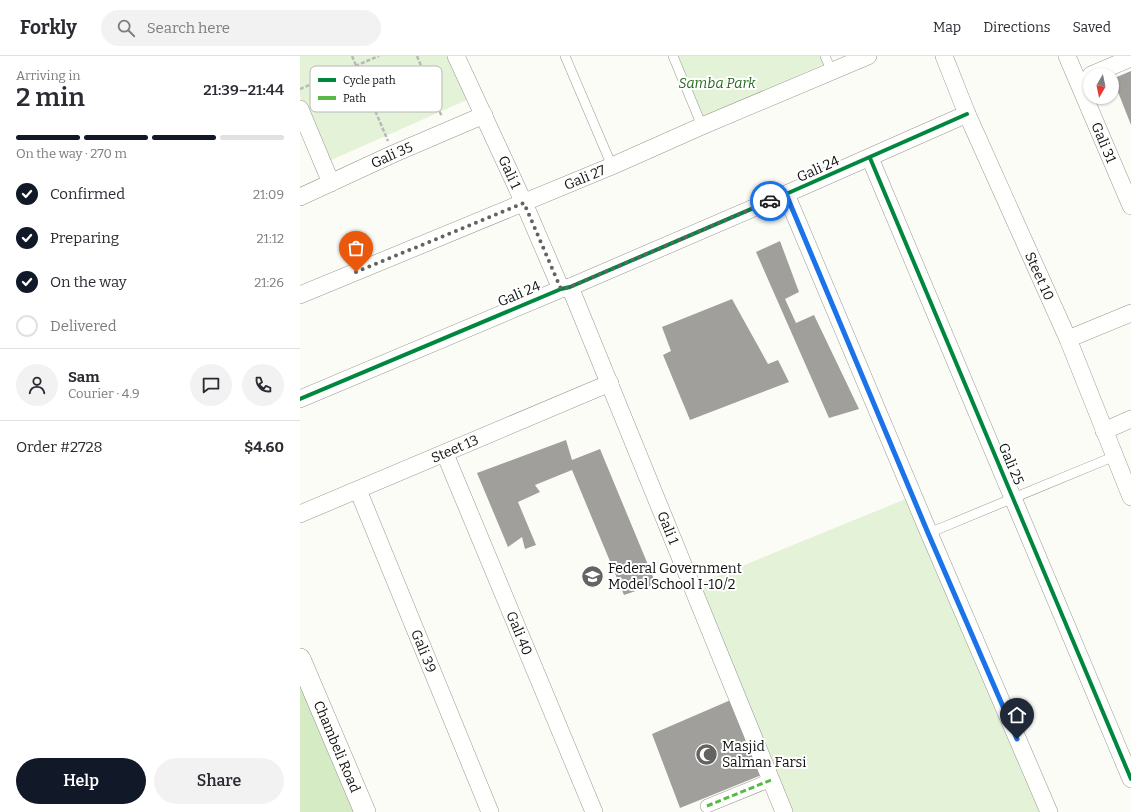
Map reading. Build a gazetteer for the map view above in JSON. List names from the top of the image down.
{
  "streets": {
    "street": [
      "Gali 31",
      "Gali 35",
      "Gali 24",
      "Gali 1",
      "Gali 27",
      "Steet 10",
      "Steet 13",
      "Gali 25",
      "Gali 40",
      "Gali 39",
      "Chambeli Road"
    ]
  },
  "crossings": [
    ["Gali 35", "Gali 1"],
    ["Gali 24", "Gali 1"],
    ["Gali 24", "Steet 10"],
    ["Gali 24", "Gali 25"],
    ["Gali 1", "Gali 27"],
    ["Gali 1", "Steet 13"],
    ["Steet 13", "Gali 40"],
    ["Steet 13", "Gali 39"]
  ],
  "parks": ["Samba Park"],
  "places": {
    "school or university": ["Federal Government Model School I-10/2"],
    "mosque": ["Masjid Salman Farsi"]
  },
  "legend": ["Cycle path", "Path"],
  "north": "bottom",
  "page": {
    "header": "Forkly",
    "search": "Search here",
    "nav": ["Map", "Directions", "Saved"],
    "heading": ["2 min", "Arriving in", "21:39–21:44"],
    "panel": [
      "Sam",
      "Courier · 4.9",
      "Order #2728",
      "$4.60"
    ],
    "bar": "On the way · 270 m",
    "list": [
      ["Confirmed", "21:09"],
      ["Preparing", "21:12"],
      ["On the way", "21:26"],
      "Delivered"
    ],
    "buttons": ["Help", "Share"]
  }
}
